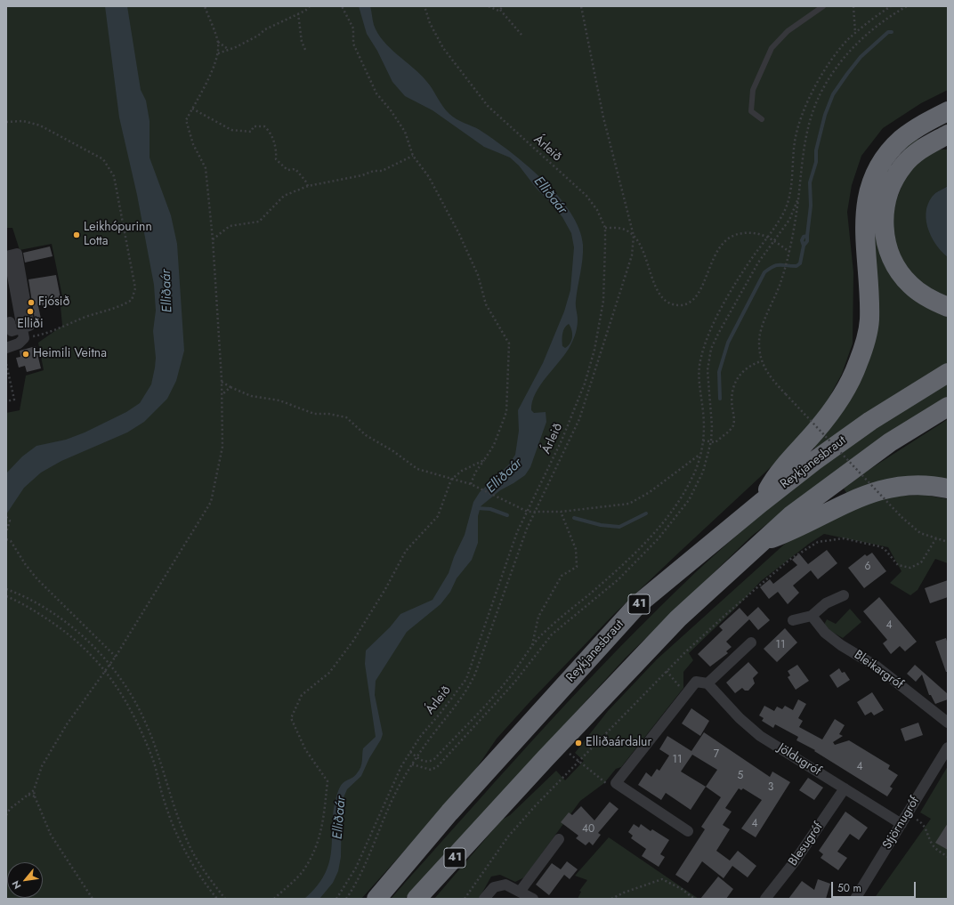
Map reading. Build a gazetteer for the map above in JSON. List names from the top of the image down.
{
  "streets": {
    "highway": ["Reykjanesbraut", "41"],
    "street": [
      "Bleikargróf",
      "Jöldugróf",
      "Stjörnugróf",
      "Blesugróf"
    ],
    "path": ["Árleið"]
  },
  "crossings": [
    ["Jöldugróf", "Stjörnugróf"],
    ["Jöldugróf", "Blesugróf"]
  ],
  "water": ["Elliðaár"],
  "places": [
    "Leikhópurinn Lotta",
    "Fjósið",
    "Elliði",
    "Heimili Veitna",
    "Elliðaárdalur"
  ],
  "house_numbers": [
    "6",
    "4",
    "11",
    "7",
    "11",
    "4",
    "5",
    "3",
    "4",
    "40"
  ],
  "scale_bar": "50 m",
  "north": "bottom left"
}
